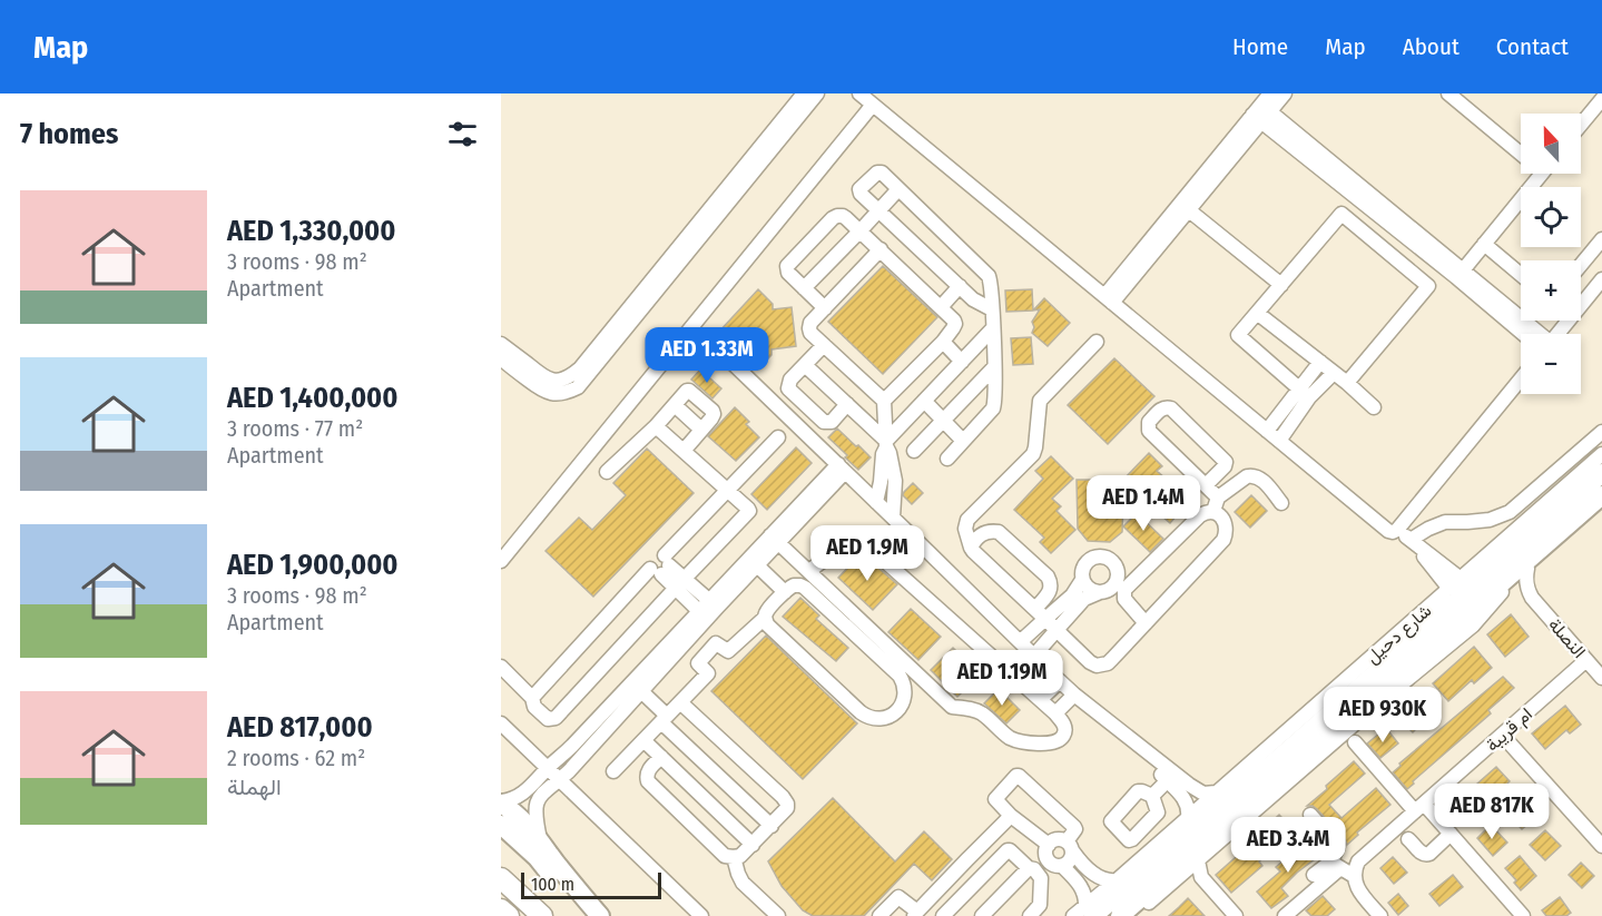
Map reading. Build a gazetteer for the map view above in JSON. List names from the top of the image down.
{
  "streets": {
    "main road": ["شارع دحيل"],
    "street": ["النصلة", "ام قريبة"]
  },
  "crossings": [
    ["النصلة", "ام قريبة"]
  ],
  "scale_bar": "100 m",
  "north": "top",
  "page": {
    "header": "Map",
    "nav": [
      "Home",
      "Map",
      "About",
      "Contact"
    ],
    "heading": "7 homes",
    "map_buttons": ["+", "−"],
    "list": [
      {
        "name": "AED 1,330,000",
        "note": "3 rooms · 98 m² · Apartment"
      },
      {
        "name": "AED 1,400,000",
        "note": "3 rooms · 77 m² · Apartment"
      },
      {
        "name": "AED 1,900,000",
        "note": "3 rooms · 98 m² · Apartment"
      },
      {
        "name": "AED 817,000",
        "note": "2 rooms · 62 m² · الهملة"
      }
    ],
    "price": [
      "AED 1.33M",
      "AED 1.4M",
      "AED 1.9M",
      "AED 1.19M",
      "AED 930K",
      "AED 817K",
      "AED 3.4M"
    ],
    "scale": "100 m"
  }
}
